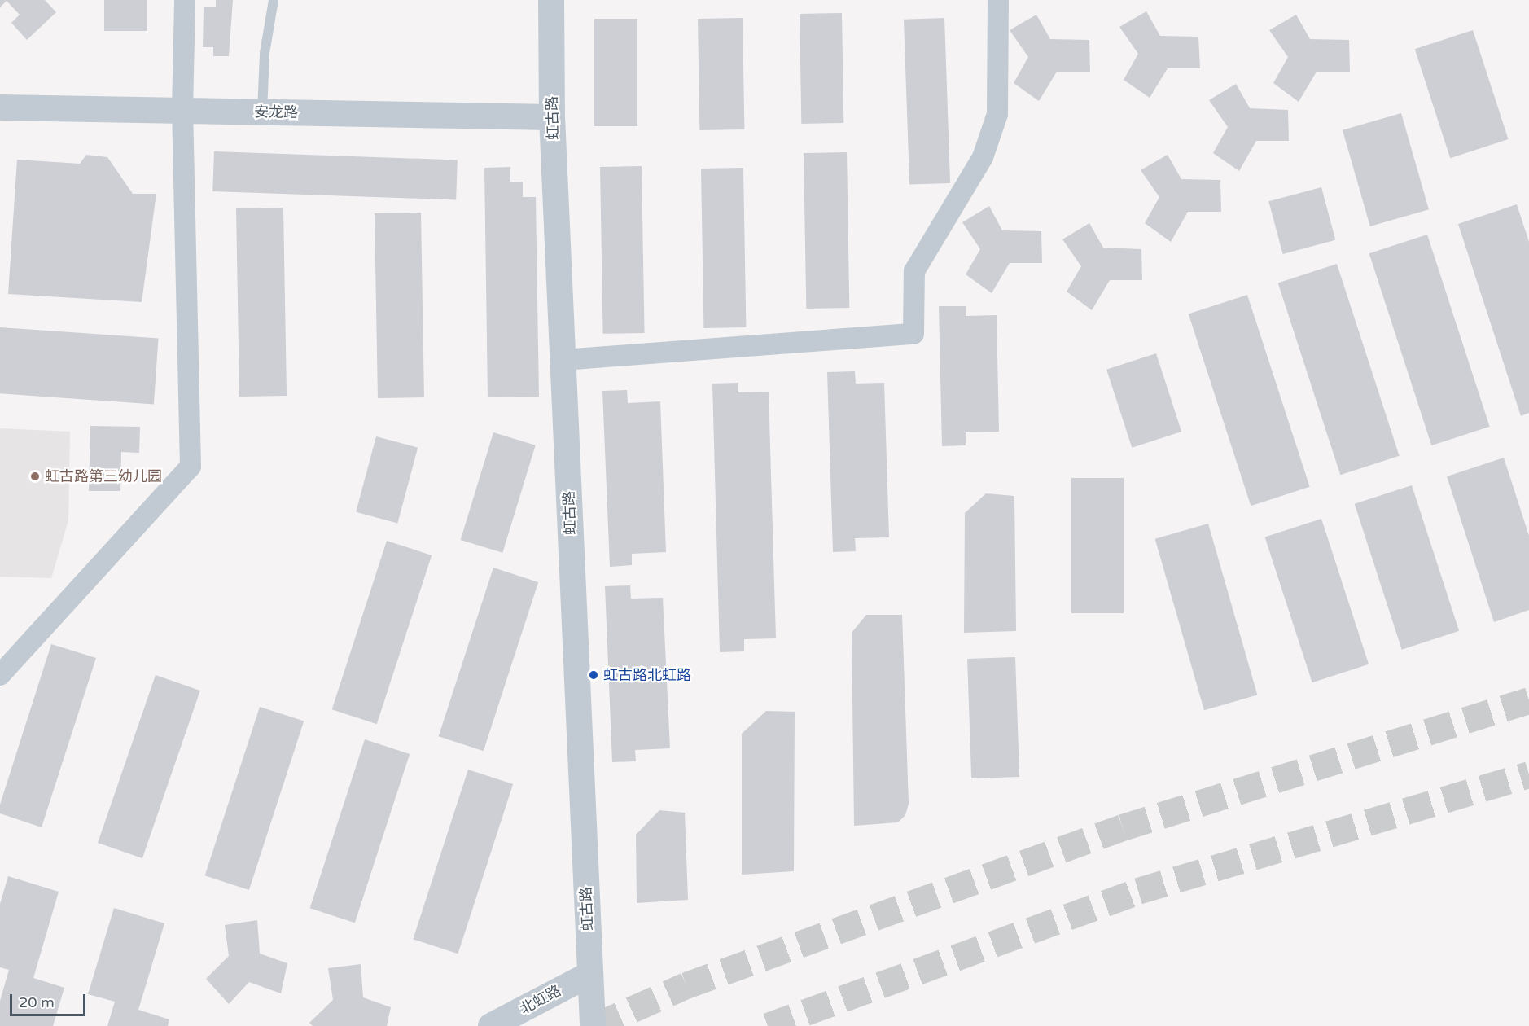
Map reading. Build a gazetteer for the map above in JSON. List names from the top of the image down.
{
  "streets": {
    "street": ["安龙路", "虹古路", "北虹路"]
  },
  "crossings": [
    ["安龙路", "虹古路"],
    ["虹古路", "北虹路"]
  ],
  "places": ["虹古路第三幼儿园", "虹古路北虹路"],
  "scale_bar": "20 m"
}
